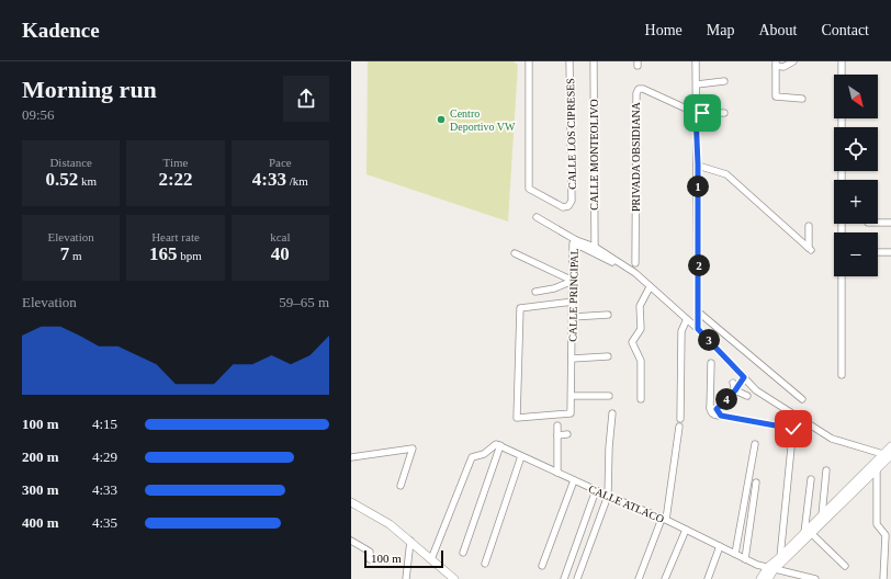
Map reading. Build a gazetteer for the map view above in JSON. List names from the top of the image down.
{
  "streets": {
    "street": [
      "CALLE LOS CIPRESES",
      "CALLE MONTEOLIVO",
      "PRIVADA OBSIDIANA",
      "CALLE PRINCIPAL",
      "CALLE ATLACO"
    ]
  },
  "crossings": [
    ["CALLE MONTEOLIVO", "CALLE PRINCIPAL"]
  ],
  "places": ["Centro Deportivo VW"],
  "scale_bar": "100 m",
  "north": "bottom right",
  "page": {
    "header": "Kadence",
    "nav": [
      "Home",
      "Map",
      "About",
      "Contact"
    ],
    "heading": ["Morning run", "09:56"],
    "map_buttons": ["+", "−"],
    "stats": [
      ["Distance", "0.52 km"],
      ["Time", "2:22"],
      ["Pace", "4:33 /km"],
      ["Elevation", "7 m"],
      ["Heart rate", "165 bpm"],
      ["kcal", "40"]
    ],
    "pins": [
      "1",
      "2",
      "3",
      "4"
    ],
    "chart": ["Elevation", "59–65 m"],
    "list": [
      {
        "name": "100 m",
        "note": "4:15"
      },
      {
        "name": "200 m",
        "note": "4:29"
      },
      {
        "name": "300 m",
        "note": "4:33"
      },
      {
        "name": "400 m",
        "note": "4:35"
      }
    ],
    "scale": "100 m"
  }
}
